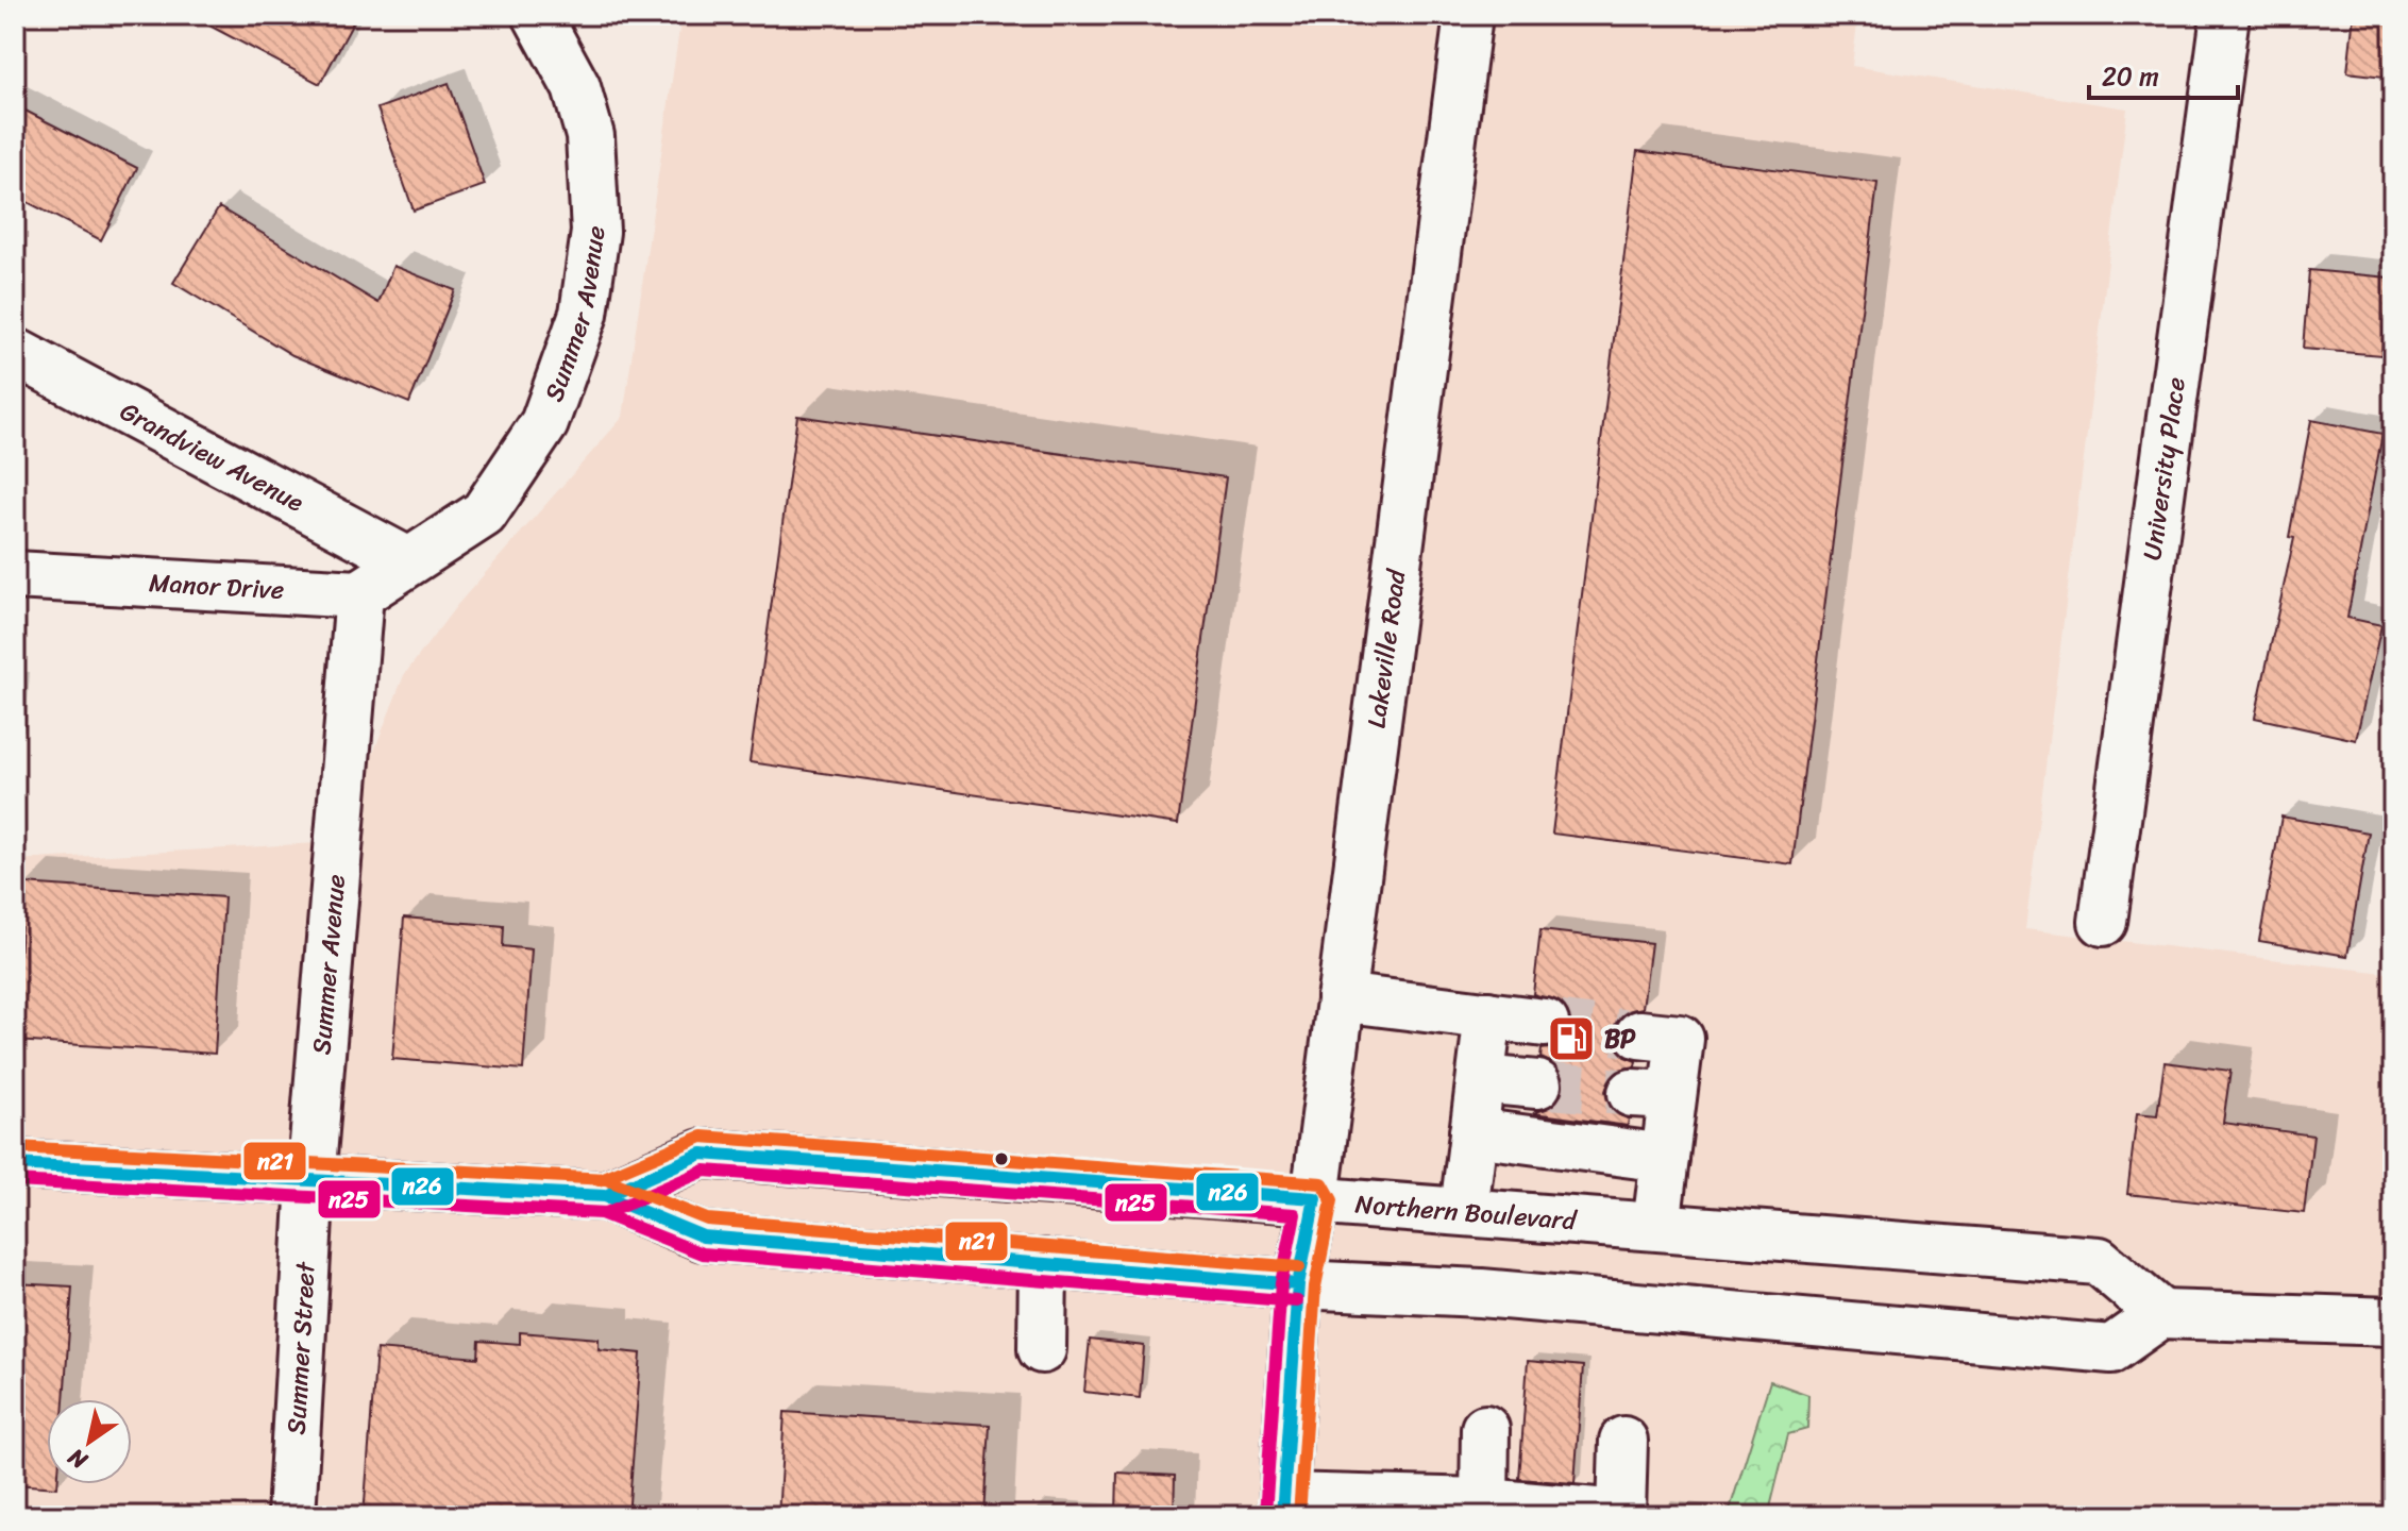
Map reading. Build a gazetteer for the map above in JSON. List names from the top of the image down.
{
  "streets": {
    "main road": [
      "Summer Avenue",
      "Grandview Avenue",
      "University Place",
      "Manor Drive",
      "Lakeville Road",
      "Northern Boulevard",
      "Summer Street"
    ]
  },
  "crossings": [
    ["Summer Avenue", "Grandview Avenue"],
    ["Summer Avenue", "Manor Drive"],
    ["Summer Avenue", "Northern Boulevard"],
    ["Summer Avenue", "Summer Street"],
    ["Lakeville Road", "Northern Boulevard"],
    ["Northern Boulevard", "Summer Street"]
  ],
  "places": {
    "fuel station": ["BP"]
  },
  "lines": ["transit line n21", "transit line n26", "transit line n25"],
  "scale_bar": "20 m",
  "north": "bottom left"
}
